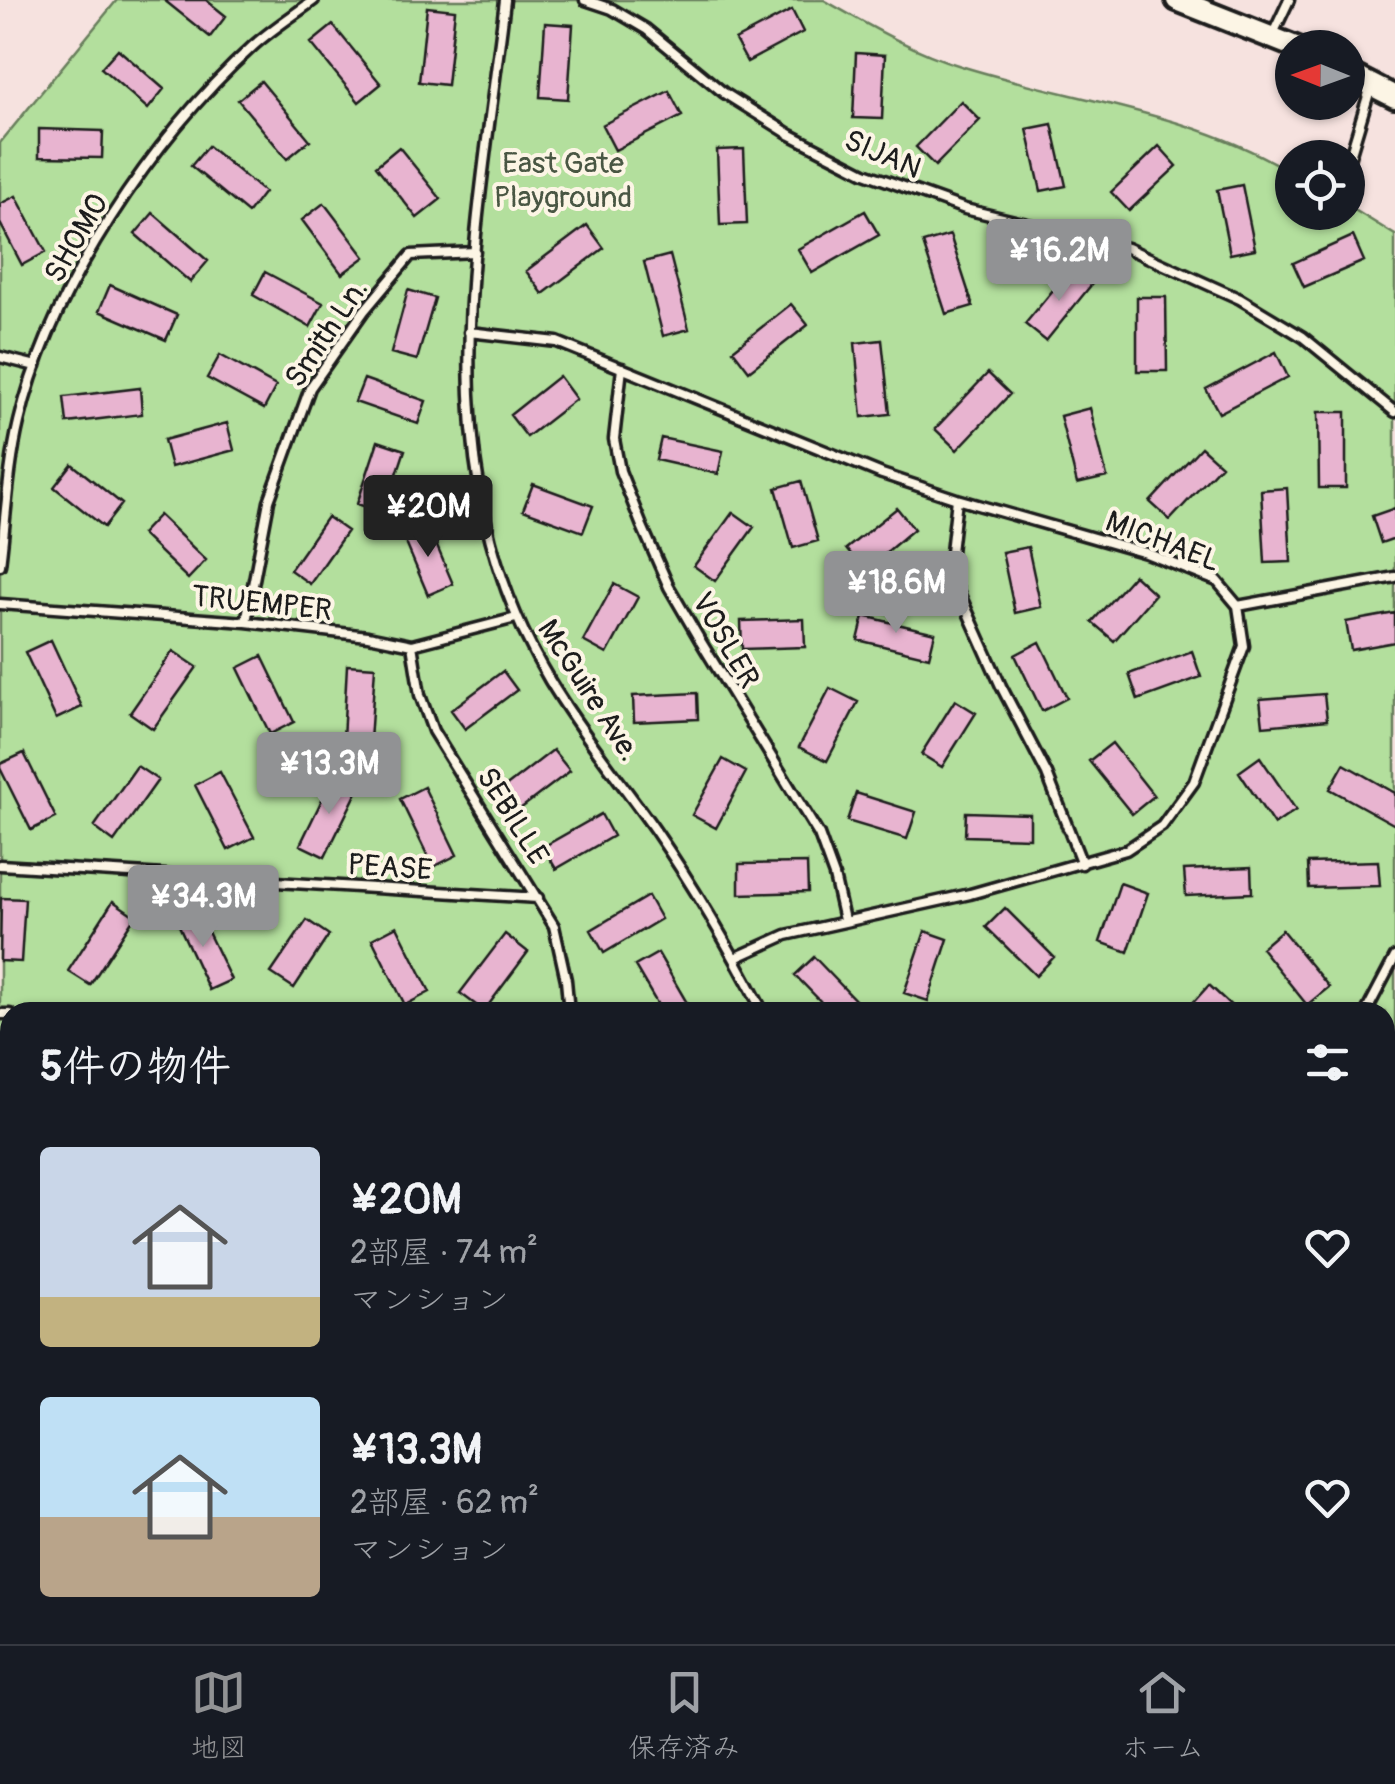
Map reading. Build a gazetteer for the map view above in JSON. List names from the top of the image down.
{
  "streets": {
    "lane": [
      "SIJAN",
      "SHOMO",
      "Smith Ln.",
      "MICHAEL",
      "TRUEMPER",
      "VOSLER",
      "McGuire Ave.",
      "SEBILLE",
      "PEASE"
    ]
  },
  "crossings": [
    ["Smith Ln.", "TRUEMPER"],
    ["Smith Ln.", "McGuire Ave."],
    ["MICHAEL", "VOSLER"],
    ["MICHAEL", "McGuire Ave."],
    ["TRUEMPER", "McGuire Ave."],
    ["TRUEMPER", "SEBILLE"],
    ["SEBILLE", "PEASE"]
  ],
  "parks": ["East Gate Playground"],
  "north": "left",
  "page": {
    "price": [
      "¥16.2M",
      "¥20M",
      "¥18.6M",
      "¥13.3M",
      "¥34.3M"
    ],
    "heading": "5件の物件",
    "list": [
      {
        "name": "¥20M",
        "note": "2部屋 · 74 m² · マンション"
      },
      {
        "name": "¥13.3M",
        "note": "2部屋 · 62 m² · マンション"
      }
    ],
    "tabs": ["地図", "保存済み", "ホーム"]
  }
}
